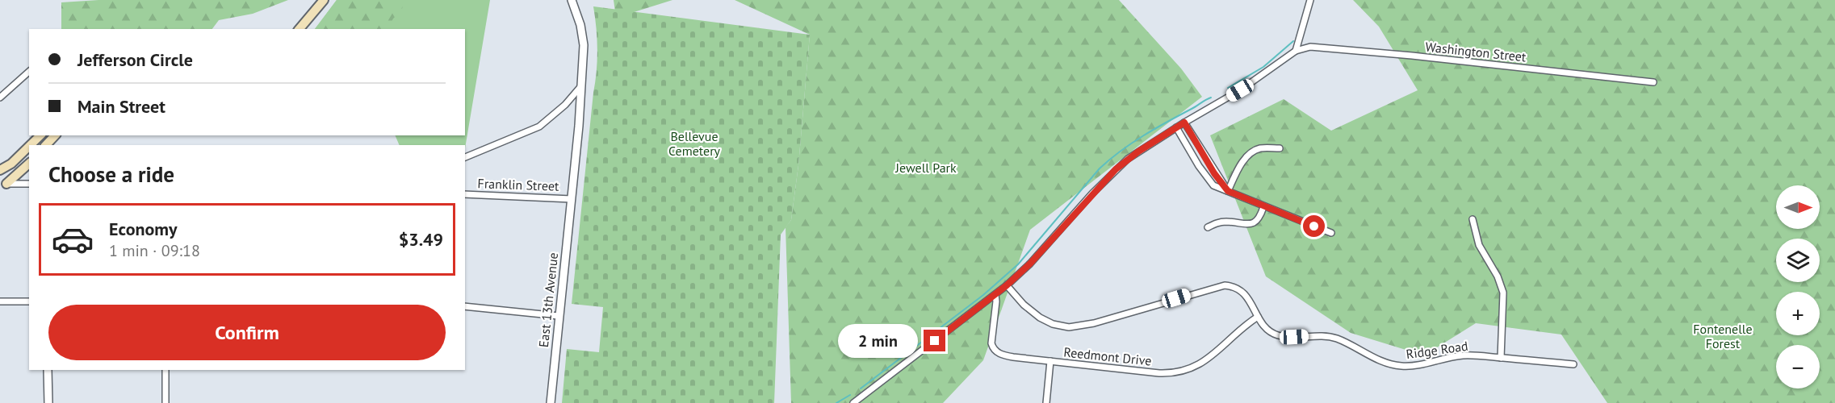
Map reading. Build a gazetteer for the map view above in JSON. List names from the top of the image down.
{
  "streets": {
    "street": [
      "Washington Street",
      "Franklin Street",
      "East 13th Avenue",
      "Ridge Road",
      "Reedmont Drive"
    ]
  },
  "crossings": [
    ["Franklin Street", "East 13th Avenue"],
    ["Ridge Road", "Reedmont Drive"]
  ],
  "parks": ["Bellevue Cemetery", "Jewell Park", "Fontenelle Forest"],
  "north": "right",
  "page": {
    "banner": ["Jefferson Circle", "Main Street"],
    "heading": "Choose a ride",
    "map_buttons": ["+", "−"],
    "list": [
      {
        "name": "Economy",
        "note": "1 min · 09:18",
        "value": "$3.49"
      }
    ],
    "buttons": "Confirm",
    "bubble": "2 min"
  }
}
